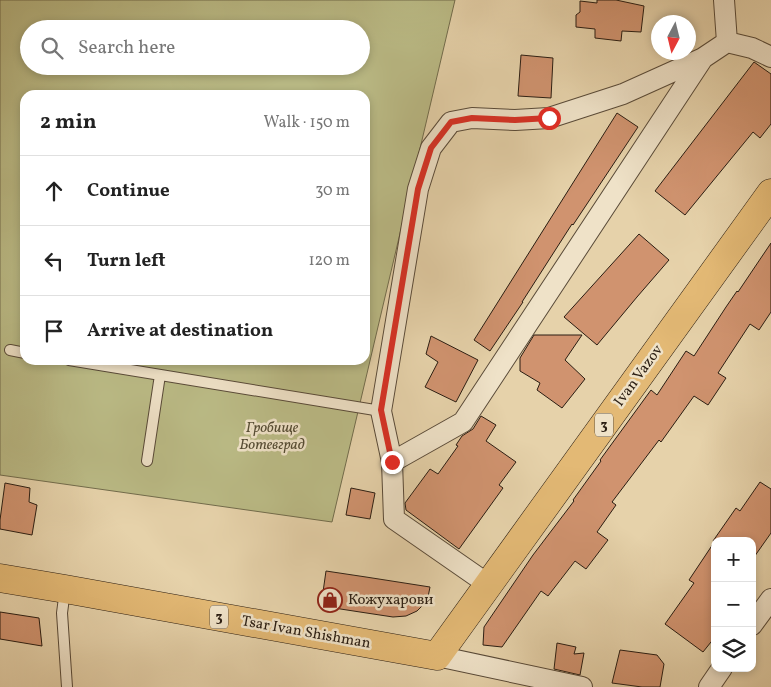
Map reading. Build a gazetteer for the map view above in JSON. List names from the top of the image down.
{
  "streets": {
    "main road": ["Ivan Vazov", "3", "Tsar Ivan Shishman"]
  },
  "crossings": [
    ["Ivan Vazov", "Tsar Ivan Shishman"]
  ],
  "parks": ["Гробище Ботевград"],
  "places": {
    "shop": ["Кожухарови"]
  },
  "north": "bottom",
  "page": {
    "search": "Search here",
    "heading": ["2 min", "Walk · 150 m"],
    "list": [
      ["Continue", "30 m"],
      ["Turn left", "120 m"],
      "Arrive at destination"
    ],
    "map_buttons": ["+", "−"]
  }
}
